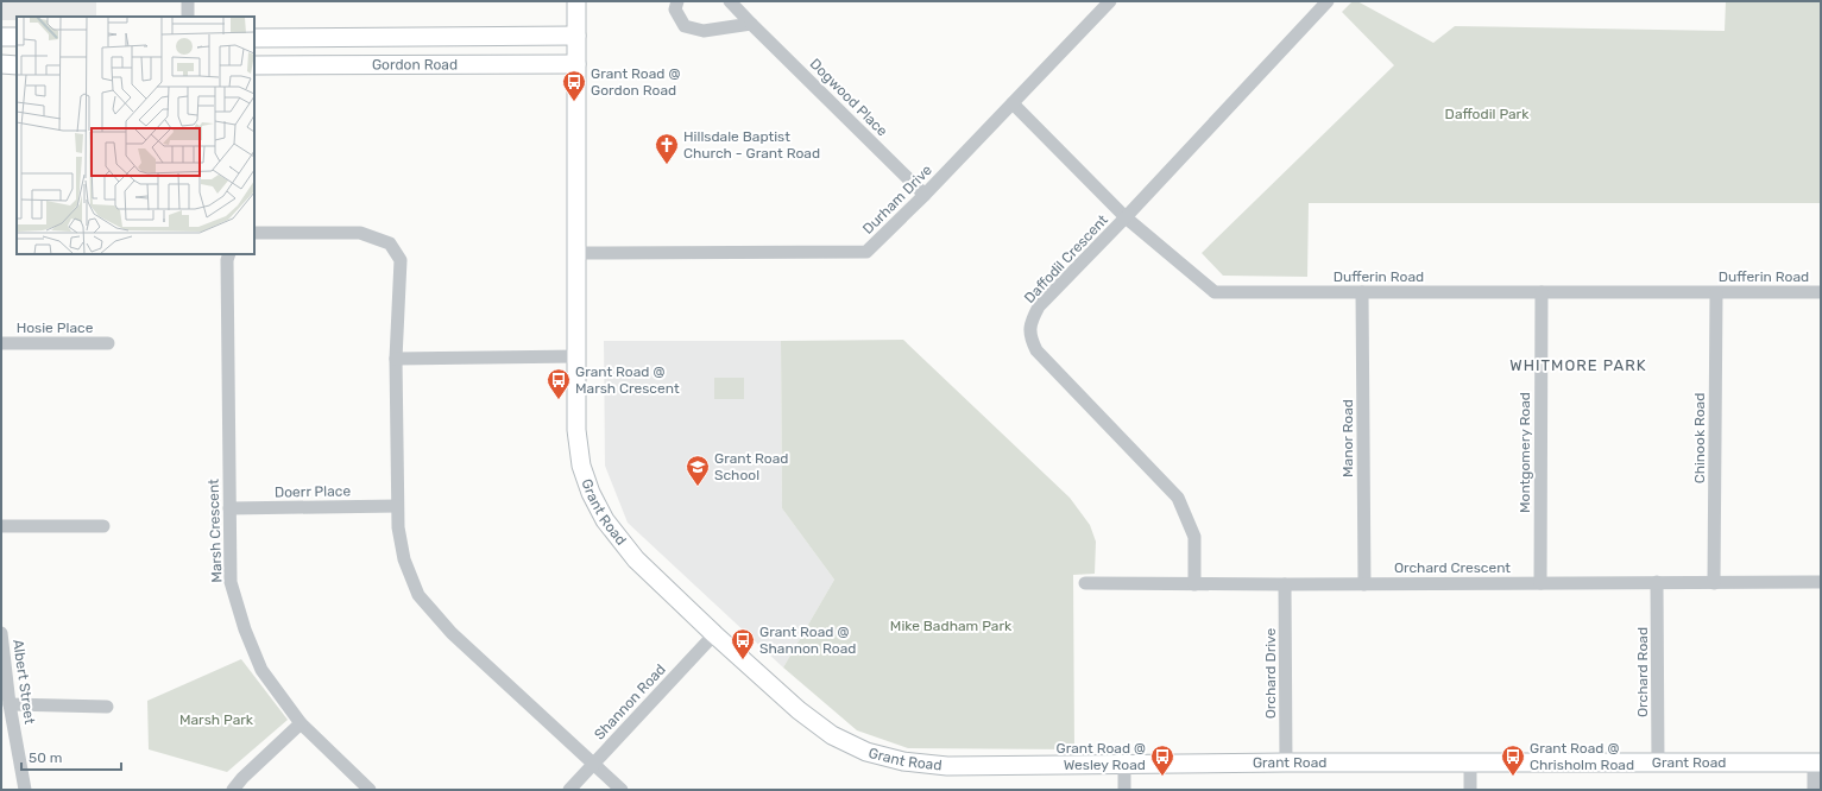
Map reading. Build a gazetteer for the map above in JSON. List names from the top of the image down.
{
  "streets": {
    "street": [
      "Gordon Road",
      "Dogwood Place",
      "Durham Drive",
      "Daffodil Crescent",
      "Dufferin Road",
      "Hosie Place",
      "Manor Road",
      "Chinook Road",
      "Montgomery Road",
      "Doerr Place",
      "Grant Road",
      "Marsh Crescent",
      "Orchard Crescent",
      "Orchard Road",
      "Orchard Drive",
      "Albert Street",
      "Shannon Road"
    ]
  },
  "crossings": [
    ["Gordon Road", "Grant Road"],
    ["Dogwood Place", "Durham Drive"],
    ["Durham Drive", "Dufferin Road"],
    ["Durham Drive", "Grant Road"],
    ["Daffodil Crescent", "Dufferin Road"],
    ["Daffodil Crescent", "Orchard Crescent"],
    ["Dufferin Road", "Manor Road"],
    ["Dufferin Road", "Chinook Road"],
    ["Dufferin Road", "Montgomery Road"],
    ["Manor Road", "Orchard Crescent"],
    ["Chinook Road", "Orchard Crescent"],
    ["Montgomery Road", "Orchard Crescent"],
    ["Doerr Place", "Marsh Crescent"],
    ["Grant Road", "Orchard Road"],
    ["Grant Road", "Orchard Drive"],
    ["Grant Road", "Shannon Road"],
    ["Orchard Crescent", "Orchard Road"],
    ["Orchard Crescent", "Orchard Drive"]
  ],
  "districts": ["WHITMORE PARK"],
  "parks": ["Daffodil Park", "Mike Badham Park", "Marsh Park"],
  "places": {
    "bus stop": [
      "Grant Road @ Gordon Road",
      "Grant Road @ Marsh Crescent",
      "Grant Road @ Shannon Road",
      "Grant Road @ Wesley Road",
      "Grant Road @ Chrisholm Road"
    ],
    "church": ["Hillsdale Baptist Church - Grant Road"],
    "school or university": ["Grant Road School"]
  },
  "scale_bar": "50 m"
}
